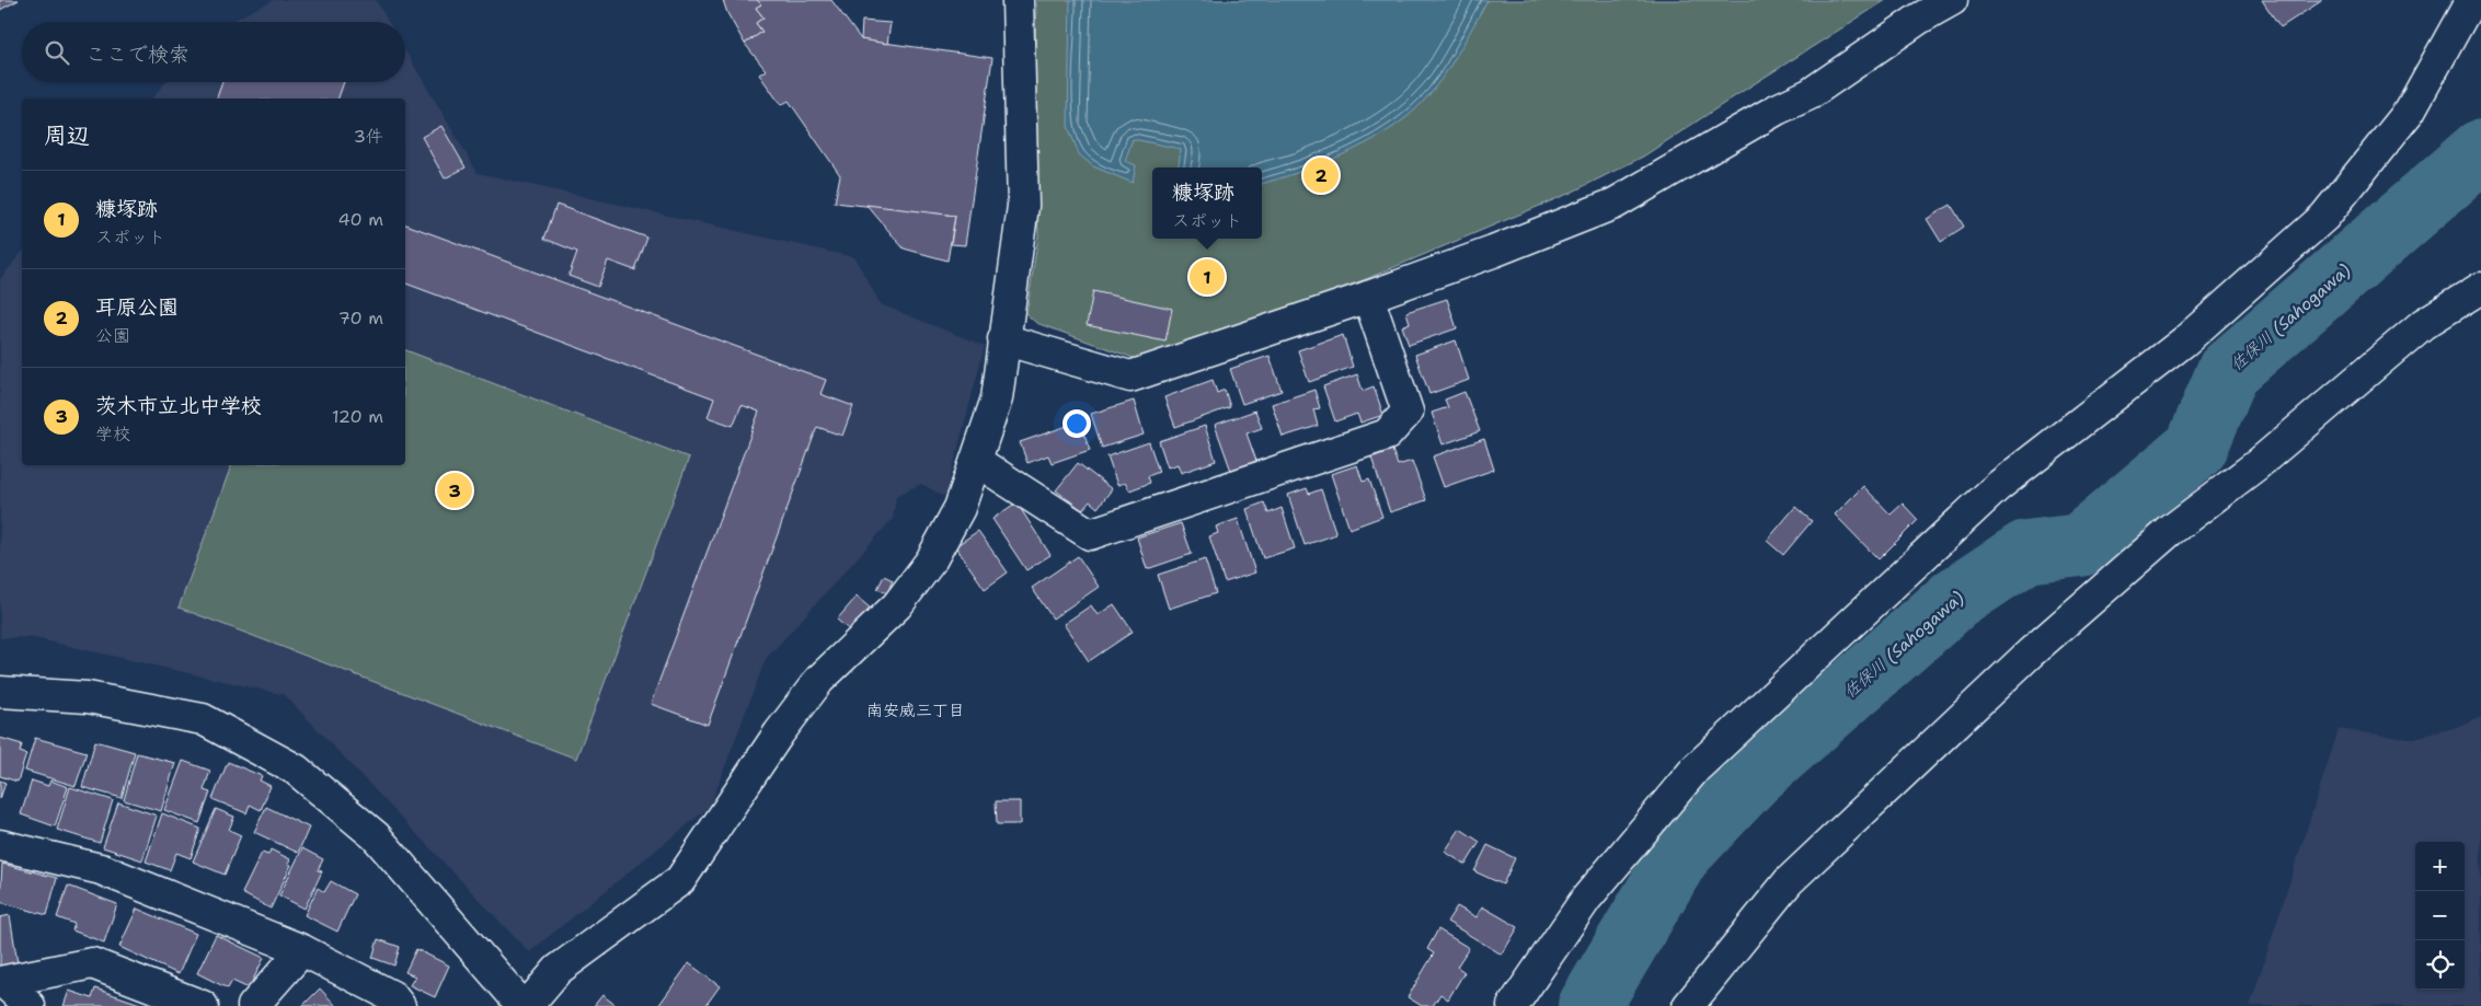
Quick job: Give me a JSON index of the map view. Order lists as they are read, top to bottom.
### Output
{
  "districts": ["南安威三丁目"],
  "water": ["佐保川 (Sahogawa)"],
  "page": {
    "search": "ここで検索",
    "heading": ["周辺", "3件"],
    "pins": ["2", "1", "3"],
    "popup": ["糠塚跡", "スポット"],
    "list": [
      {
        "mark": "1",
        "name": "糠塚跡",
        "note": "スポット",
        "value": "40 m"
      },
      {
        "mark": "2",
        "name": "耳原公園",
        "note": "公園",
        "value": "70 m"
      },
      {
        "mark": "3",
        "name": "茨木市立北中学校",
        "note": "学校",
        "value": "120 m"
      }
    ],
    "map_buttons": ["+", "−"]
  }
}
